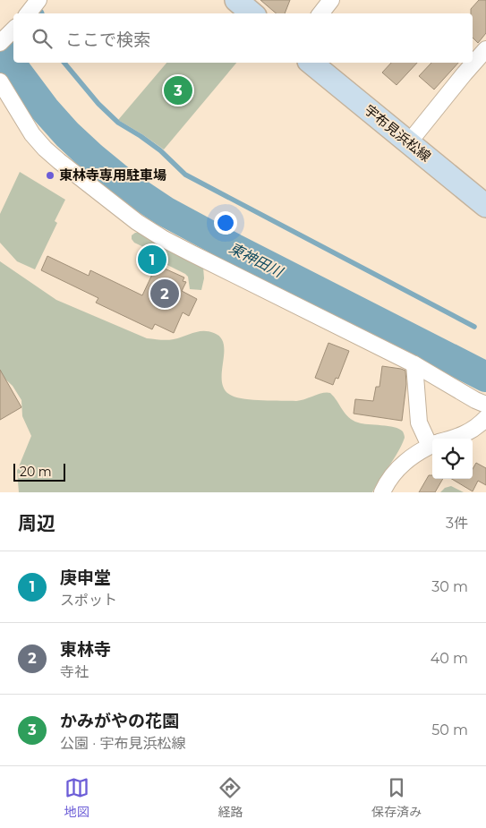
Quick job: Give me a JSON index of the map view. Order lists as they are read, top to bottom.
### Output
{
  "streets": {
    "main road": ["宇布見浜松線"]
  },
  "water": ["東神田川"],
  "places": ["東林寺専用駐車場"],
  "scale_bar": "20 m",
  "page": {
    "search": "ここで検索",
    "pins": ["3", "1", "2"],
    "scale": "20 m",
    "heading": ["周辺", "3件"],
    "list": [
      {
        "mark": "1",
        "name": "庚申堂",
        "note": "スポット",
        "value": "30 m"
      },
      {
        "mark": "2",
        "name": "東林寺",
        "note": "寺社",
        "value": "40 m"
      },
      {
        "mark": "3",
        "name": "かみがやの花園",
        "note": "公園 · 宇布見浜松線",
        "value": "50 m"
      }
    ],
    "nav": ["地図", "経路", "保存済み"]
  }
}
